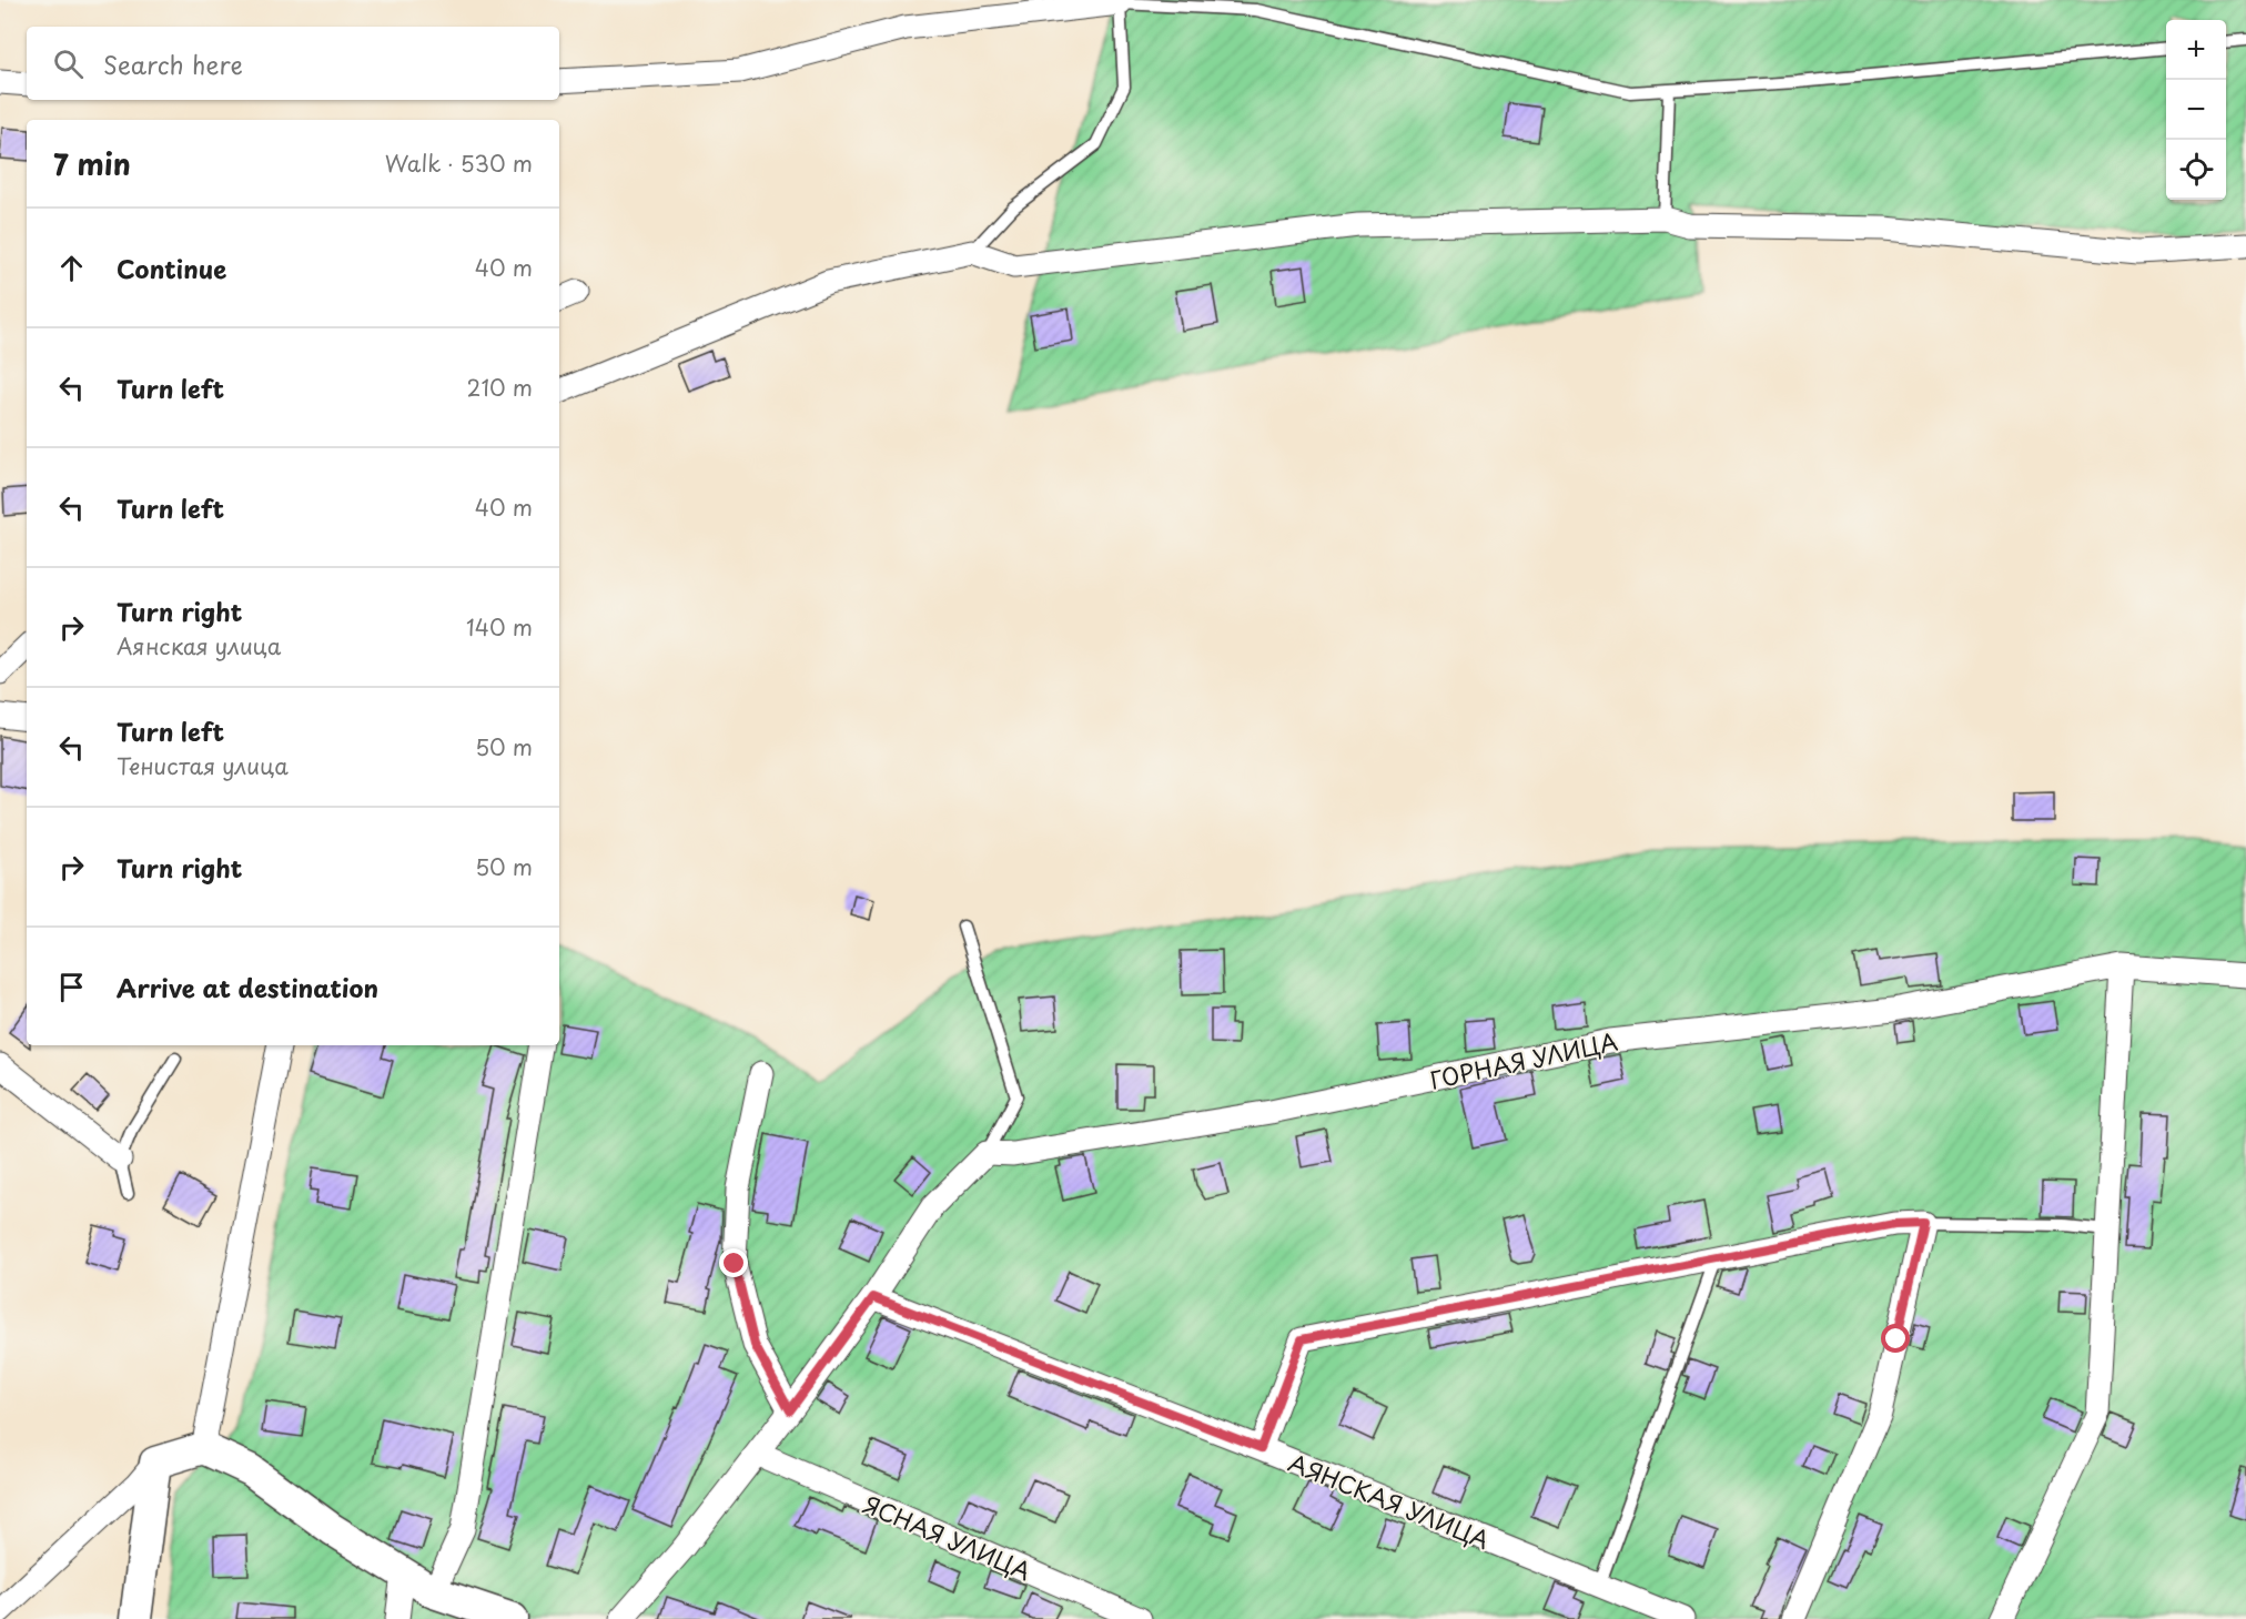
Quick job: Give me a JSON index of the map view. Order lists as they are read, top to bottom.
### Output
{
  "streets": {
    "street": ["ГОРНАЯ УЛИЦА", "АЯНСКАЯ УЛИЦА", "ЯСНАЯ УЛИЦА"]
  },
  "page": {
    "map_buttons": ["+", "−"],
    "search": "Search here",
    "heading": ["7 min", "Walk · 530 m"],
    "list": [
      ["Continue", "40 m"],
      ["Turn left", "210 m"],
      ["Turn left", "40 m"],
      ["Turn right", "Аянская улица", "140 m"],
      ["Turn left", "Тенистая улица", "50 m"],
      ["Turn right", "50 m"],
      "Arrive at destination"
    ]
  }
}
